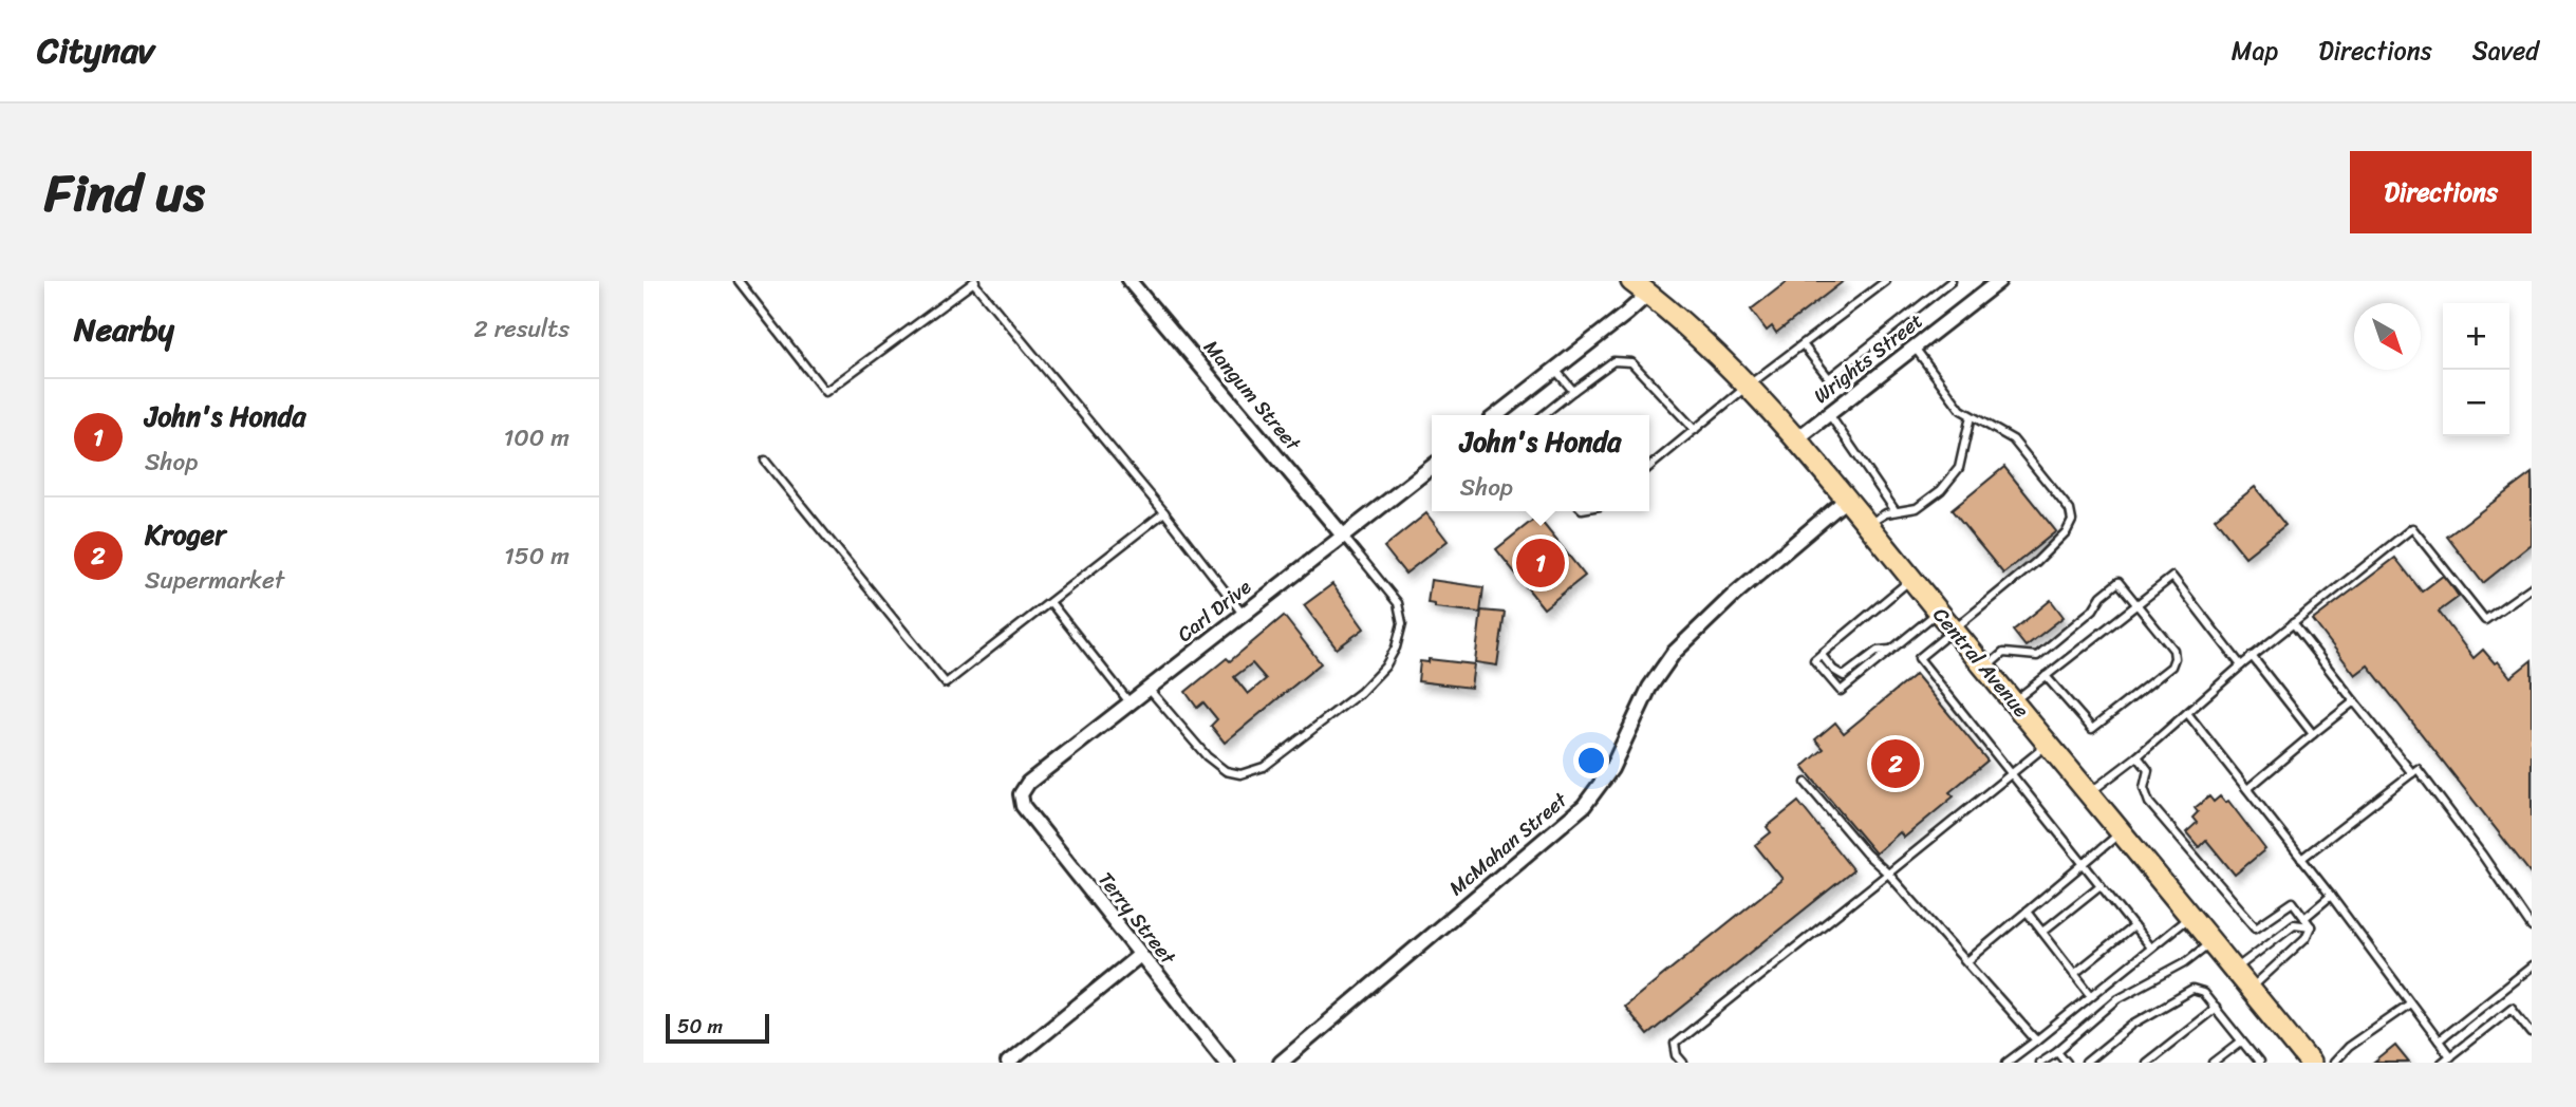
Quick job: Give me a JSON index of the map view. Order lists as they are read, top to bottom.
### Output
{
  "streets": {
    "main road": ["Central Avenue"],
    "street": [
      "Wrights Street",
      "Mangum Street",
      "Carl Drive",
      "McMahan Street",
      "Terry Street"
    ]
  },
  "crossings": [
    ["Wrights Street", "Central Avenue"],
    ["Mangum Street", "Carl Drive"],
    ["Carl Drive", "Terry Street"],
    ["Central Avenue", "McMahan Street"]
  ],
  "scale_bar": "50 m",
  "north": "bottom right",
  "page": {
    "header": "Citynav",
    "nav": ["Map", "Directions", "Saved"],
    "title": "Find us",
    "buttons": "Directions",
    "heading": ["Nearby", "2 results"],
    "map_buttons": ["+", "−"],
    "list": [
      {
        "mark": "1",
        "name": "John's Honda",
        "note": "Shop",
        "value": "100 m"
      },
      {
        "mark": "2",
        "name": "Kroger",
        "note": "Supermarket",
        "value": "150 m"
      }
    ],
    "popup": ["John's Honda", "Shop"],
    "pins": ["1", "2"],
    "scale": "50 m"
  }
}
